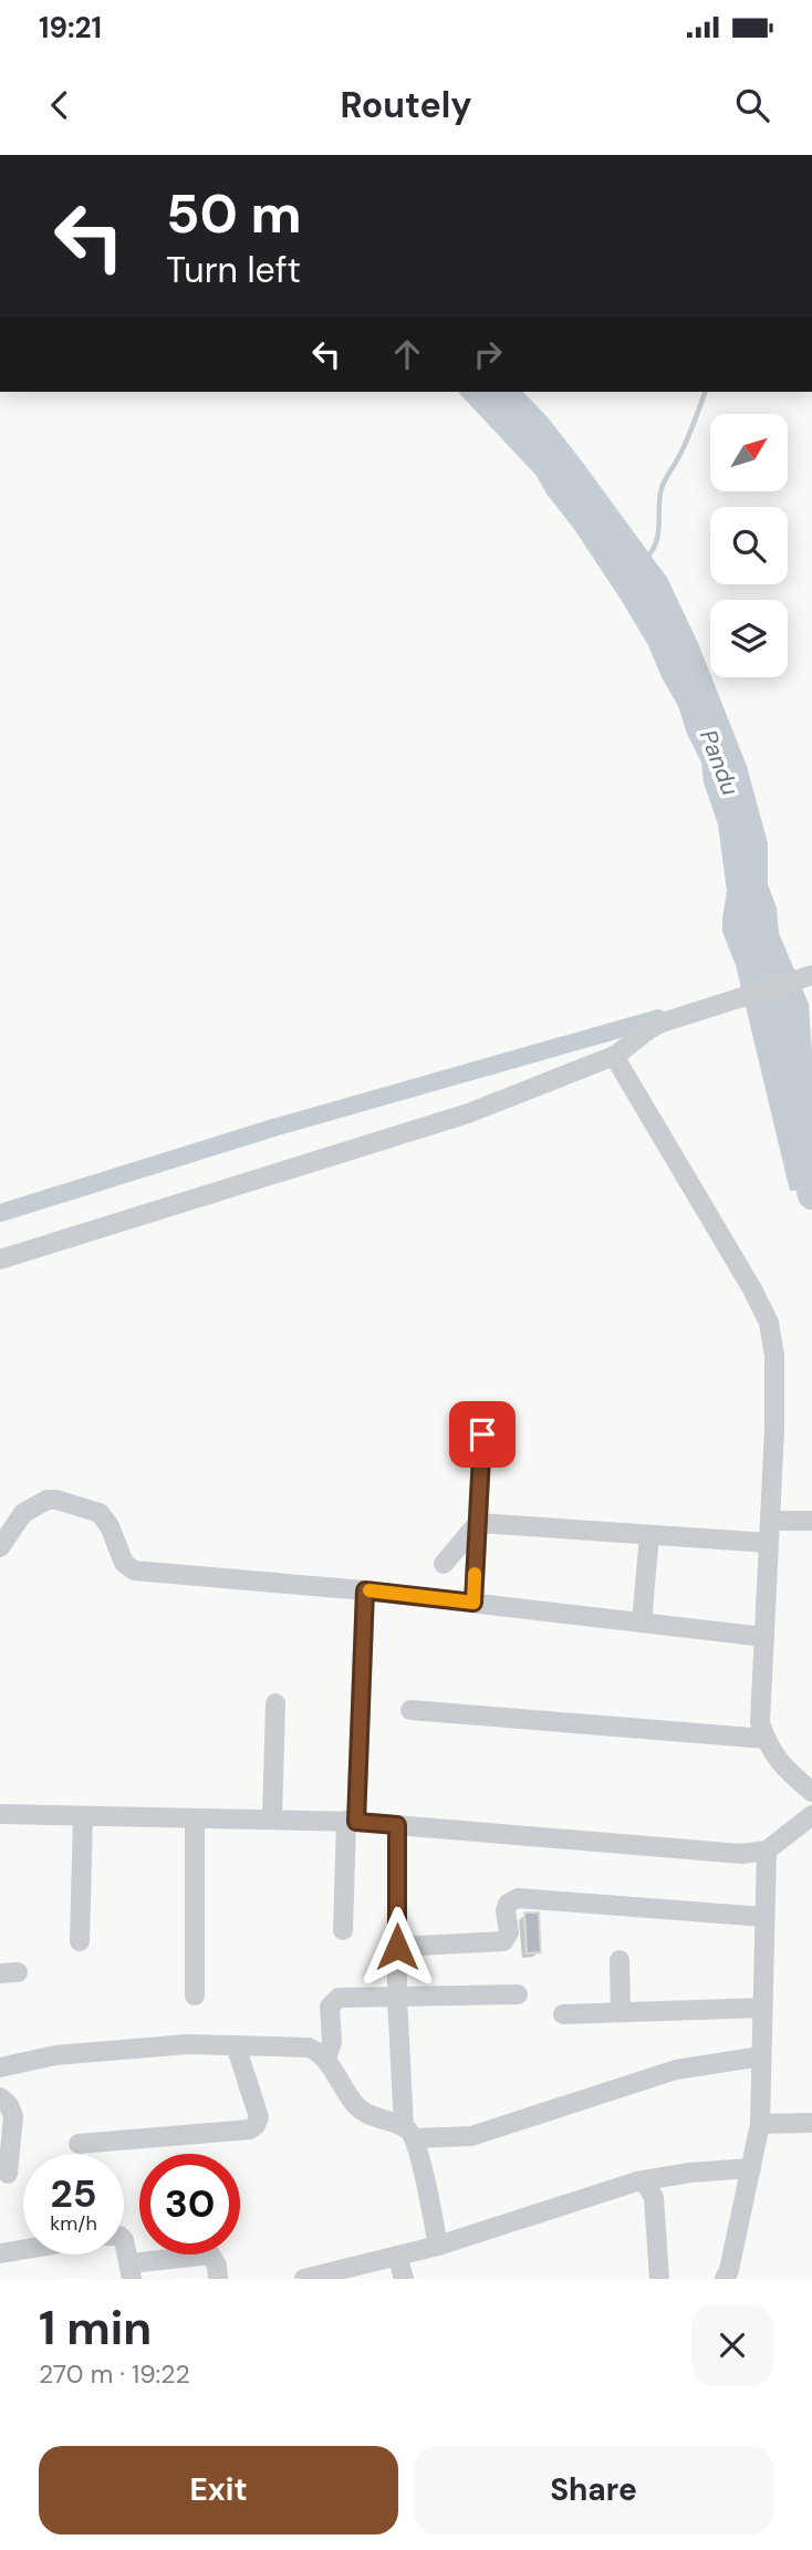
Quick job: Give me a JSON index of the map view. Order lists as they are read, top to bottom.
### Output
{
  "water": ["Pandu"],
  "north": "top right",
  "page": {
    "status": "19:21",
    "header": "Routely",
    "turn": ["50 m", "Turn left"],
    "speed": "25 km/h",
    "limit": "30",
    "heading": ["1 min", "270 m · 19:22"],
    "buttons": ["Exit", "Share"]
  }
}
